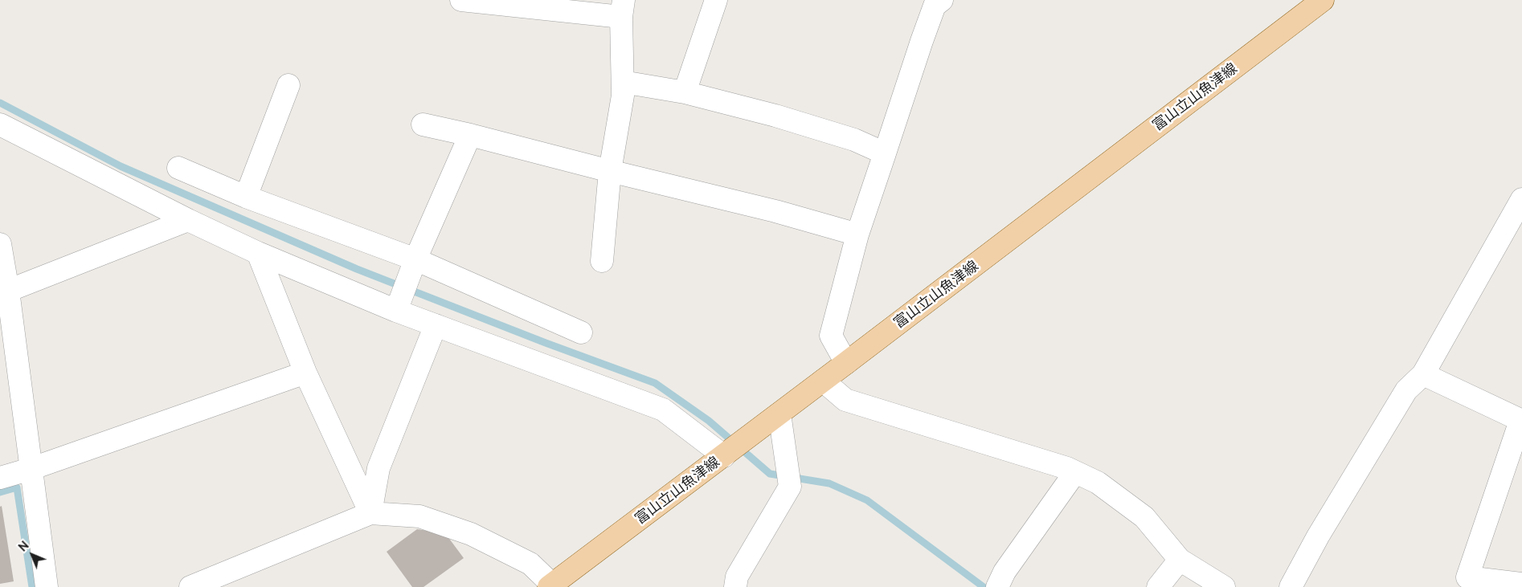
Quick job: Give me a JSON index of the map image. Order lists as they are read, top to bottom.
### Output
{
  "streets": {
    "main road": ["富山立山魚津線"]
  },
  "north": "top left"
}
